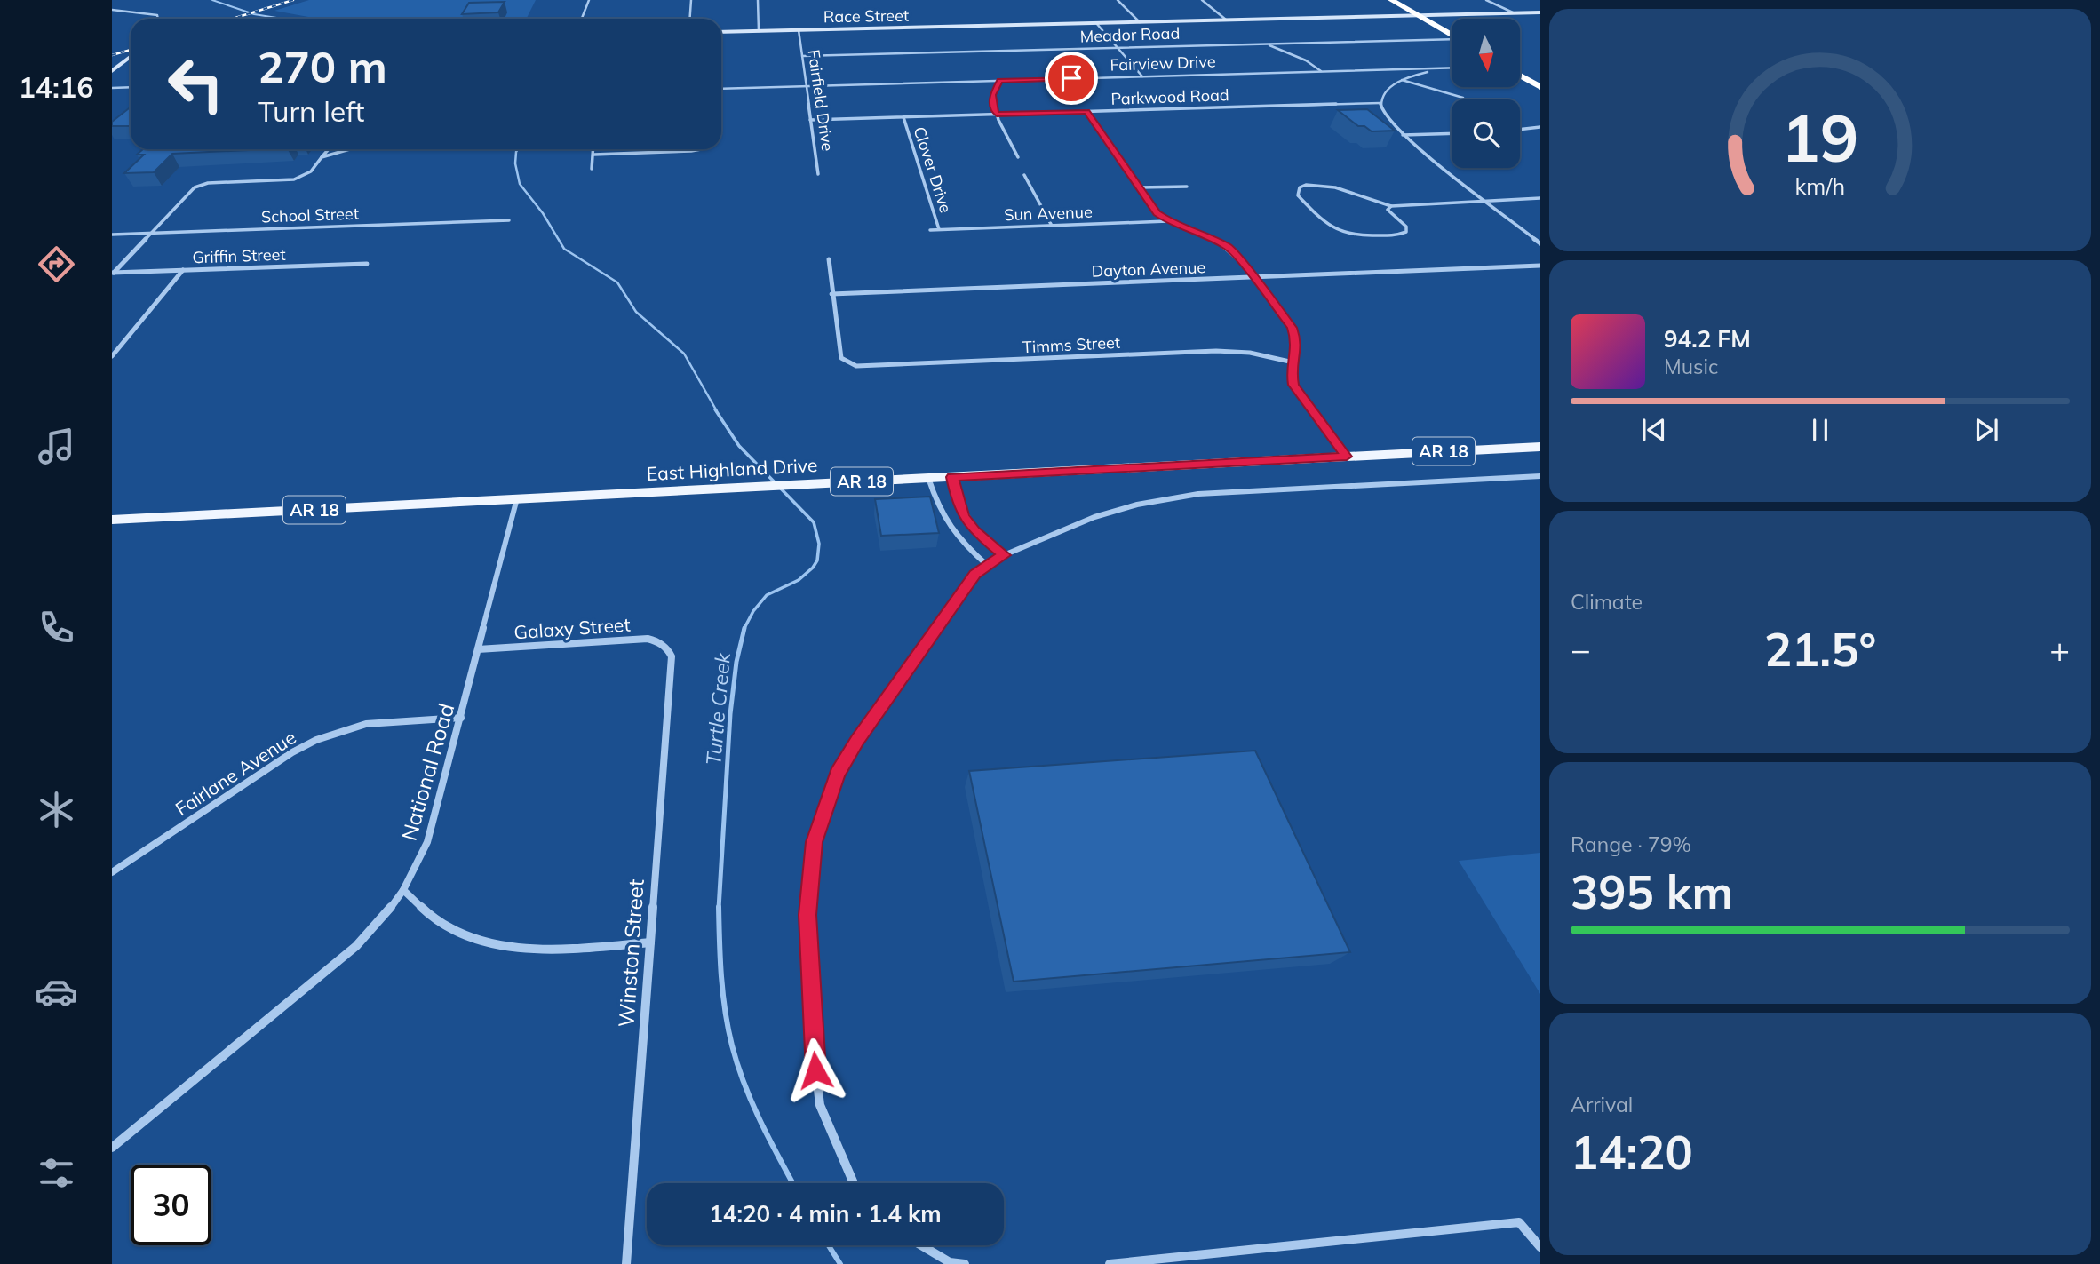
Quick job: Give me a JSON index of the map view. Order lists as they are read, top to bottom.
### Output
{
  "streets": {
    "main road": ["AR 18", "East Highland Drive"],
    "street": [
      "Race Street",
      "Meador Road",
      "Fairview Drive",
      "Parkwood Road",
      "Fairfield Drive",
      "Clover Drive",
      "Sun Avenue",
      "School Street",
      "Griffin Street",
      "Dayton Avenue",
      "Timms Street",
      "Galaxy Street",
      "National Road",
      "Fairlane Avenue",
      "Winston Street"
    ]
  },
  "crossings": [
    ["Race Street", "Fairfield Drive"],
    ["Meador Road", "Fairfield Drive"],
    ["Fairview Drive", "Fairfield Drive"],
    ["Parkwood Road", "Fairfield Drive"],
    ["Parkwood Road", "Clover Drive"],
    ["Clover Drive", "Sun Avenue"],
    ["Dayton Avenue", "Timms Street"],
    ["East Highland Drive", "National Road"],
    ["Galaxy Street", "National Road"],
    ["Galaxy Street", "Winston Street"],
    ["National Road", "Fairlane Avenue"]
  ],
  "water": ["Turtle Creek"],
  "north": "bottom",
  "page": {
    "tabs": "14:16",
    "turn": ["270 m", "Turn left"],
    "song": ["94.2 FM", "Music"],
    "tile": [
      "Climate",
      ["Range · 79%", "395 km"],
      ["Arrival", "14:20"]
    ],
    "heat": ["−", "21.5°", "+"],
    "limit": "30",
    "trip": "14:20 · 4 min · 1.4 km",
    "gauge": ["19", "km/h"]
  }
}
